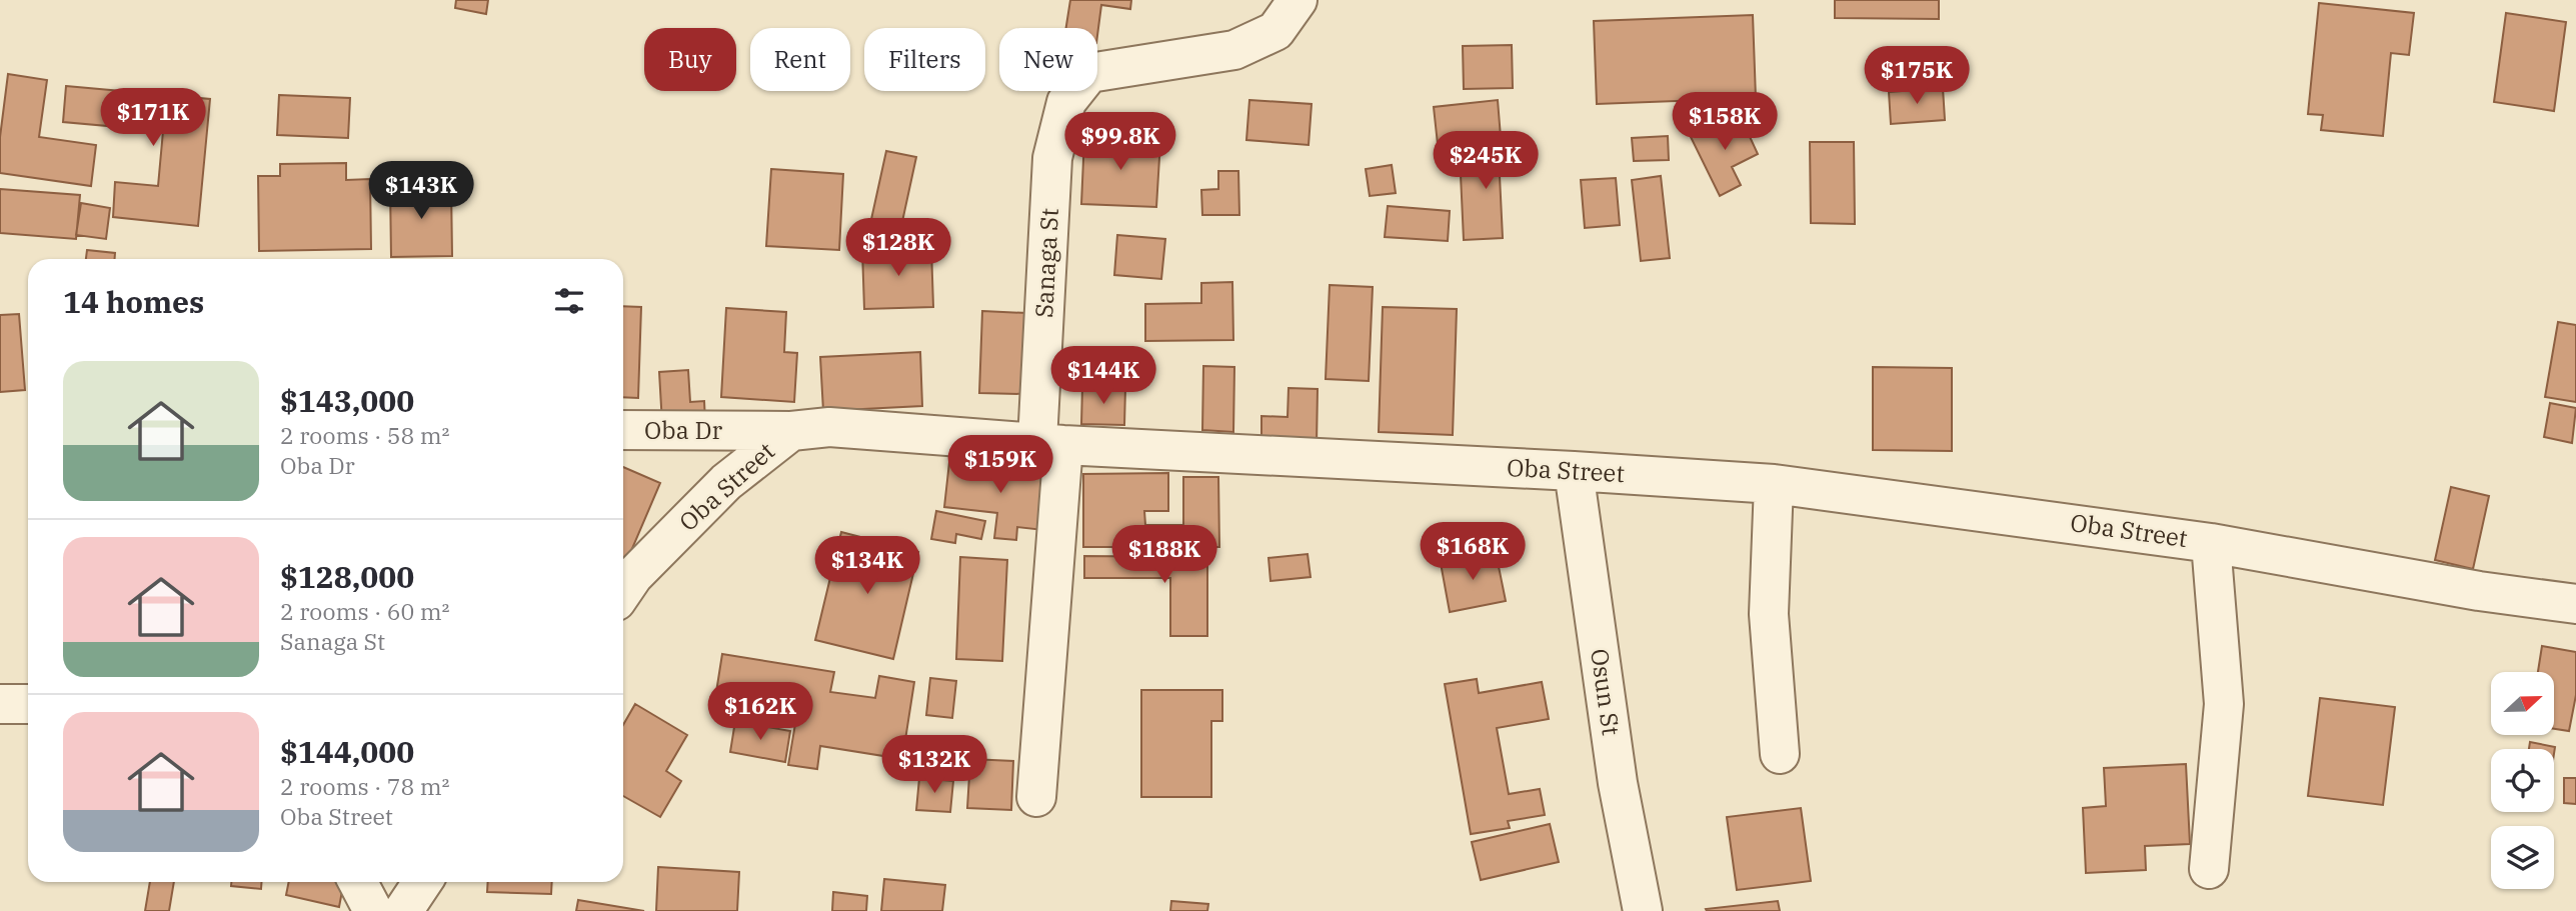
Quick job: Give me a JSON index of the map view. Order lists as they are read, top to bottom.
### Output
{
  "streets": {
    "street": [
      "Sanaga St",
      "Oba Dr",
      "Oba Street",
      "Osun St"
    ]
  },
  "crossings": [
    ["Sanaga St", "Oba Street"],
    ["Oba Dr", "Oba Street"],
    ["Oba Street", "Osun St"]
  ],
  "north": "right",
  "page": {
    "chip": [
      "Buy",
      "Rent",
      "Filters",
      "New"
    ],
    "price": [
      "$175K",
      "$171K",
      "$158K",
      "$99.8K",
      "$245K",
      "$143K",
      "$128K",
      "$144K",
      "$159K",
      "$168K",
      "$188K",
      "$134K",
      "$162K",
      "$132K"
    ],
    "heading": "14 homes",
    "list": [
      {
        "name": "$143,000",
        "note": "2 rooms · 58 m² · Oba Dr"
      },
      {
        "name": "$128,000",
        "note": "2 rooms · 60 m² · Sanaga St"
      },
      {
        "name": "$144,000",
        "note": "2 rooms · 78 m² · Oba Street"
      }
    ]
  }
}
